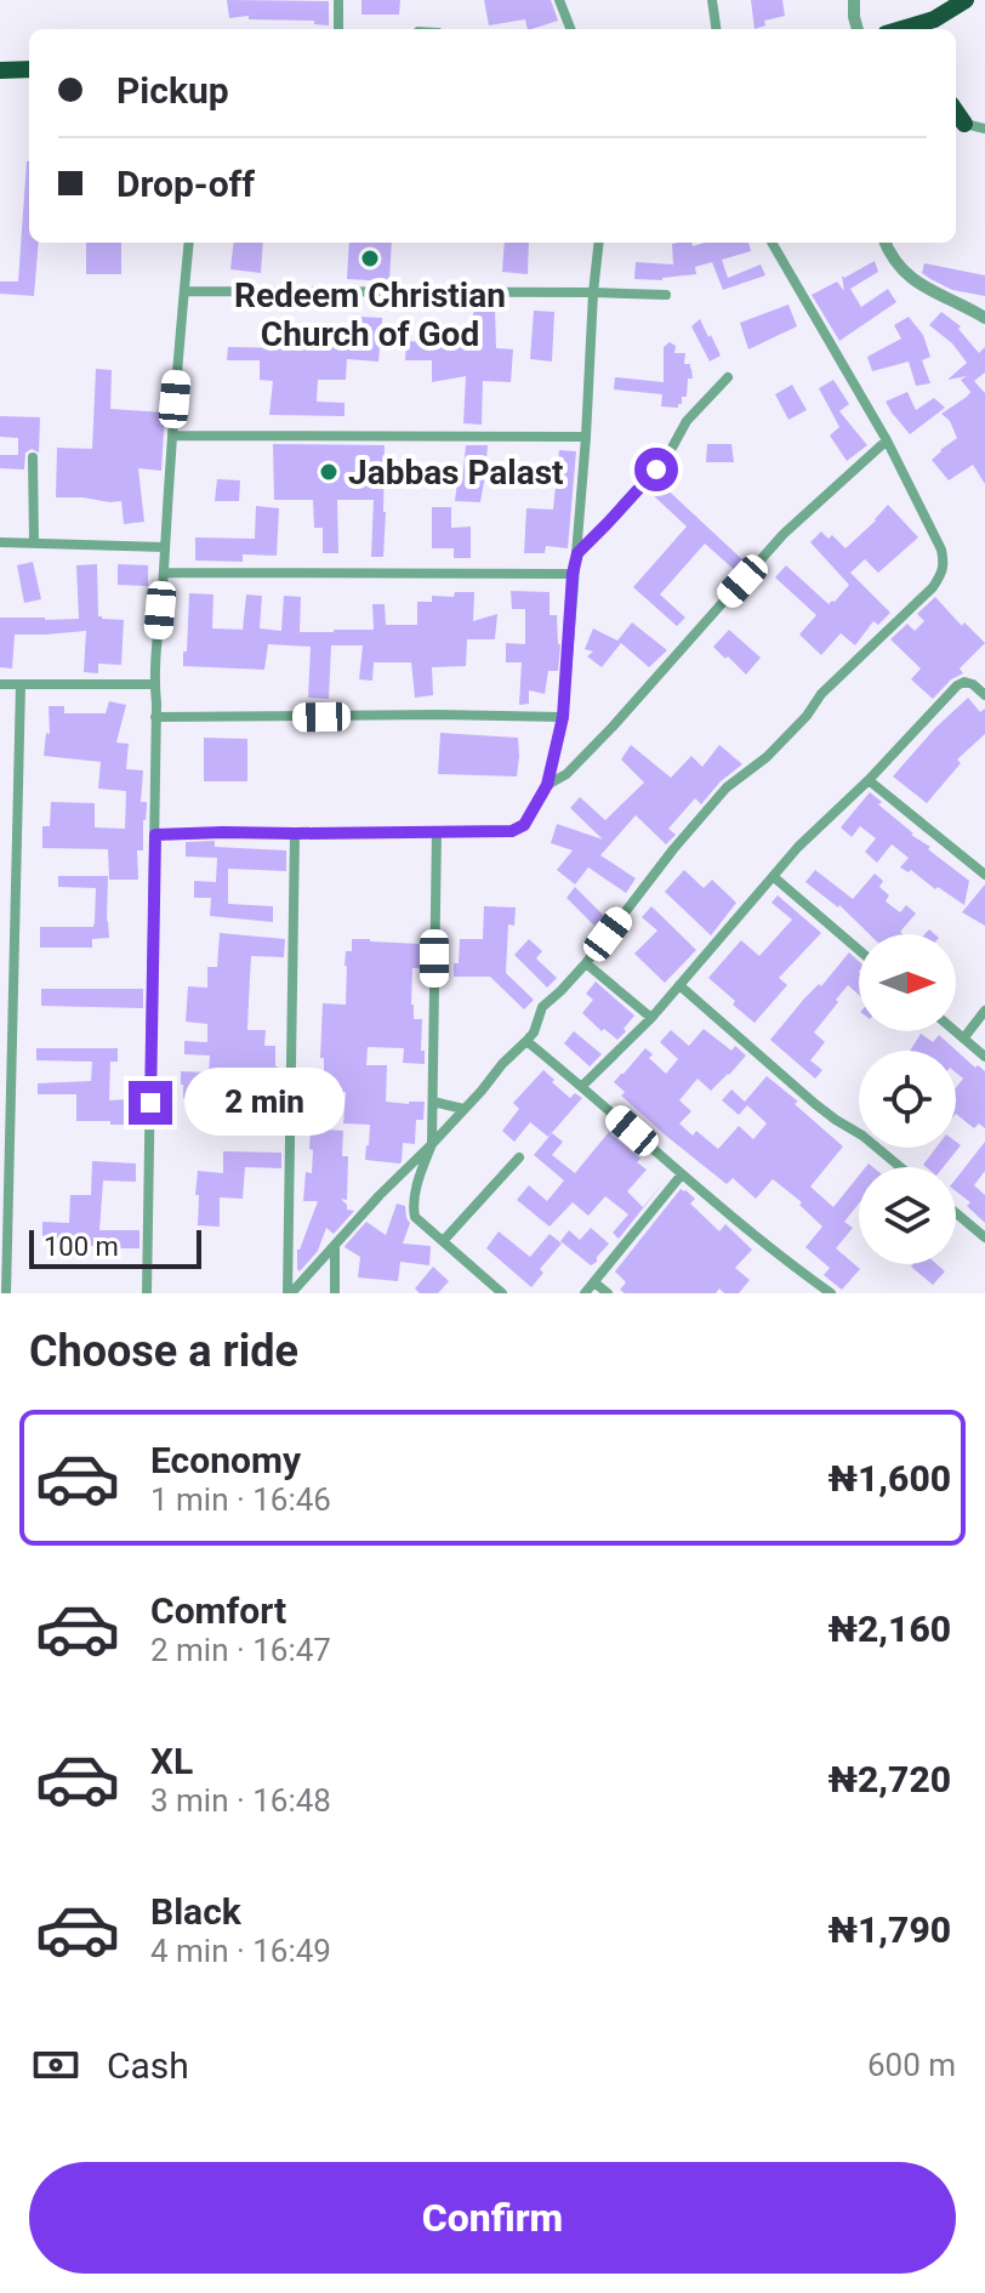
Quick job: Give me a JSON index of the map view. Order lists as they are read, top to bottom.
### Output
{
  "places": ["Redeem Christian Church of God", "Jabbas Palast"],
  "scale_bar": "100 m",
  "north": "right",
  "page": {
    "banner": ["Pickup", "Drop-off"],
    "bubble": "2 min",
    "scale": "100 m",
    "heading": "Choose a ride",
    "list": [
      {
        "name": "Economy",
        "note": "1 min · 16:46",
        "value": "₦1,600"
      },
      {
        "name": "Comfort",
        "note": "2 min · 16:47",
        "value": "₦2,160"
      },
      {
        "name": "XL",
        "note": "3 min · 16:48",
        "value": "₦2,720"
      },
      {
        "name": "Black",
        "note": "4 min · 16:49",
        "value": "₦1,790"
      }
    ],
    "pay": ["Cash", "600 m"],
    "buttons": "Confirm"
  }
}
